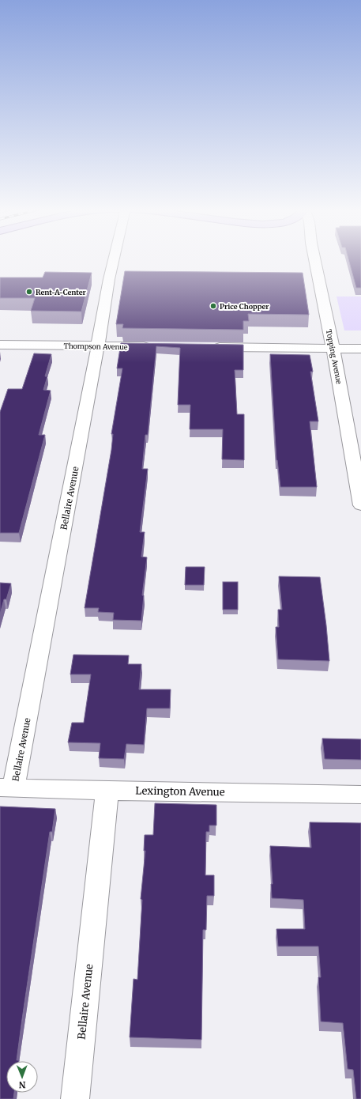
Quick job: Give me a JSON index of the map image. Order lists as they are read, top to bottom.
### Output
{
  "streets": {
    "street": [
      "Thompson Avenue",
      "Topping Avenue",
      "Bellaire Avenue",
      "Lexington Avenue"
    ]
  },
  "crossings": [
    ["Thompson Avenue", "Bellaire Avenue"],
    ["Bellaire Avenue", "Lexington Avenue"]
  ],
  "places": ["Rent-A-Center", "Price Chopper"],
  "north": "bottom"
}
